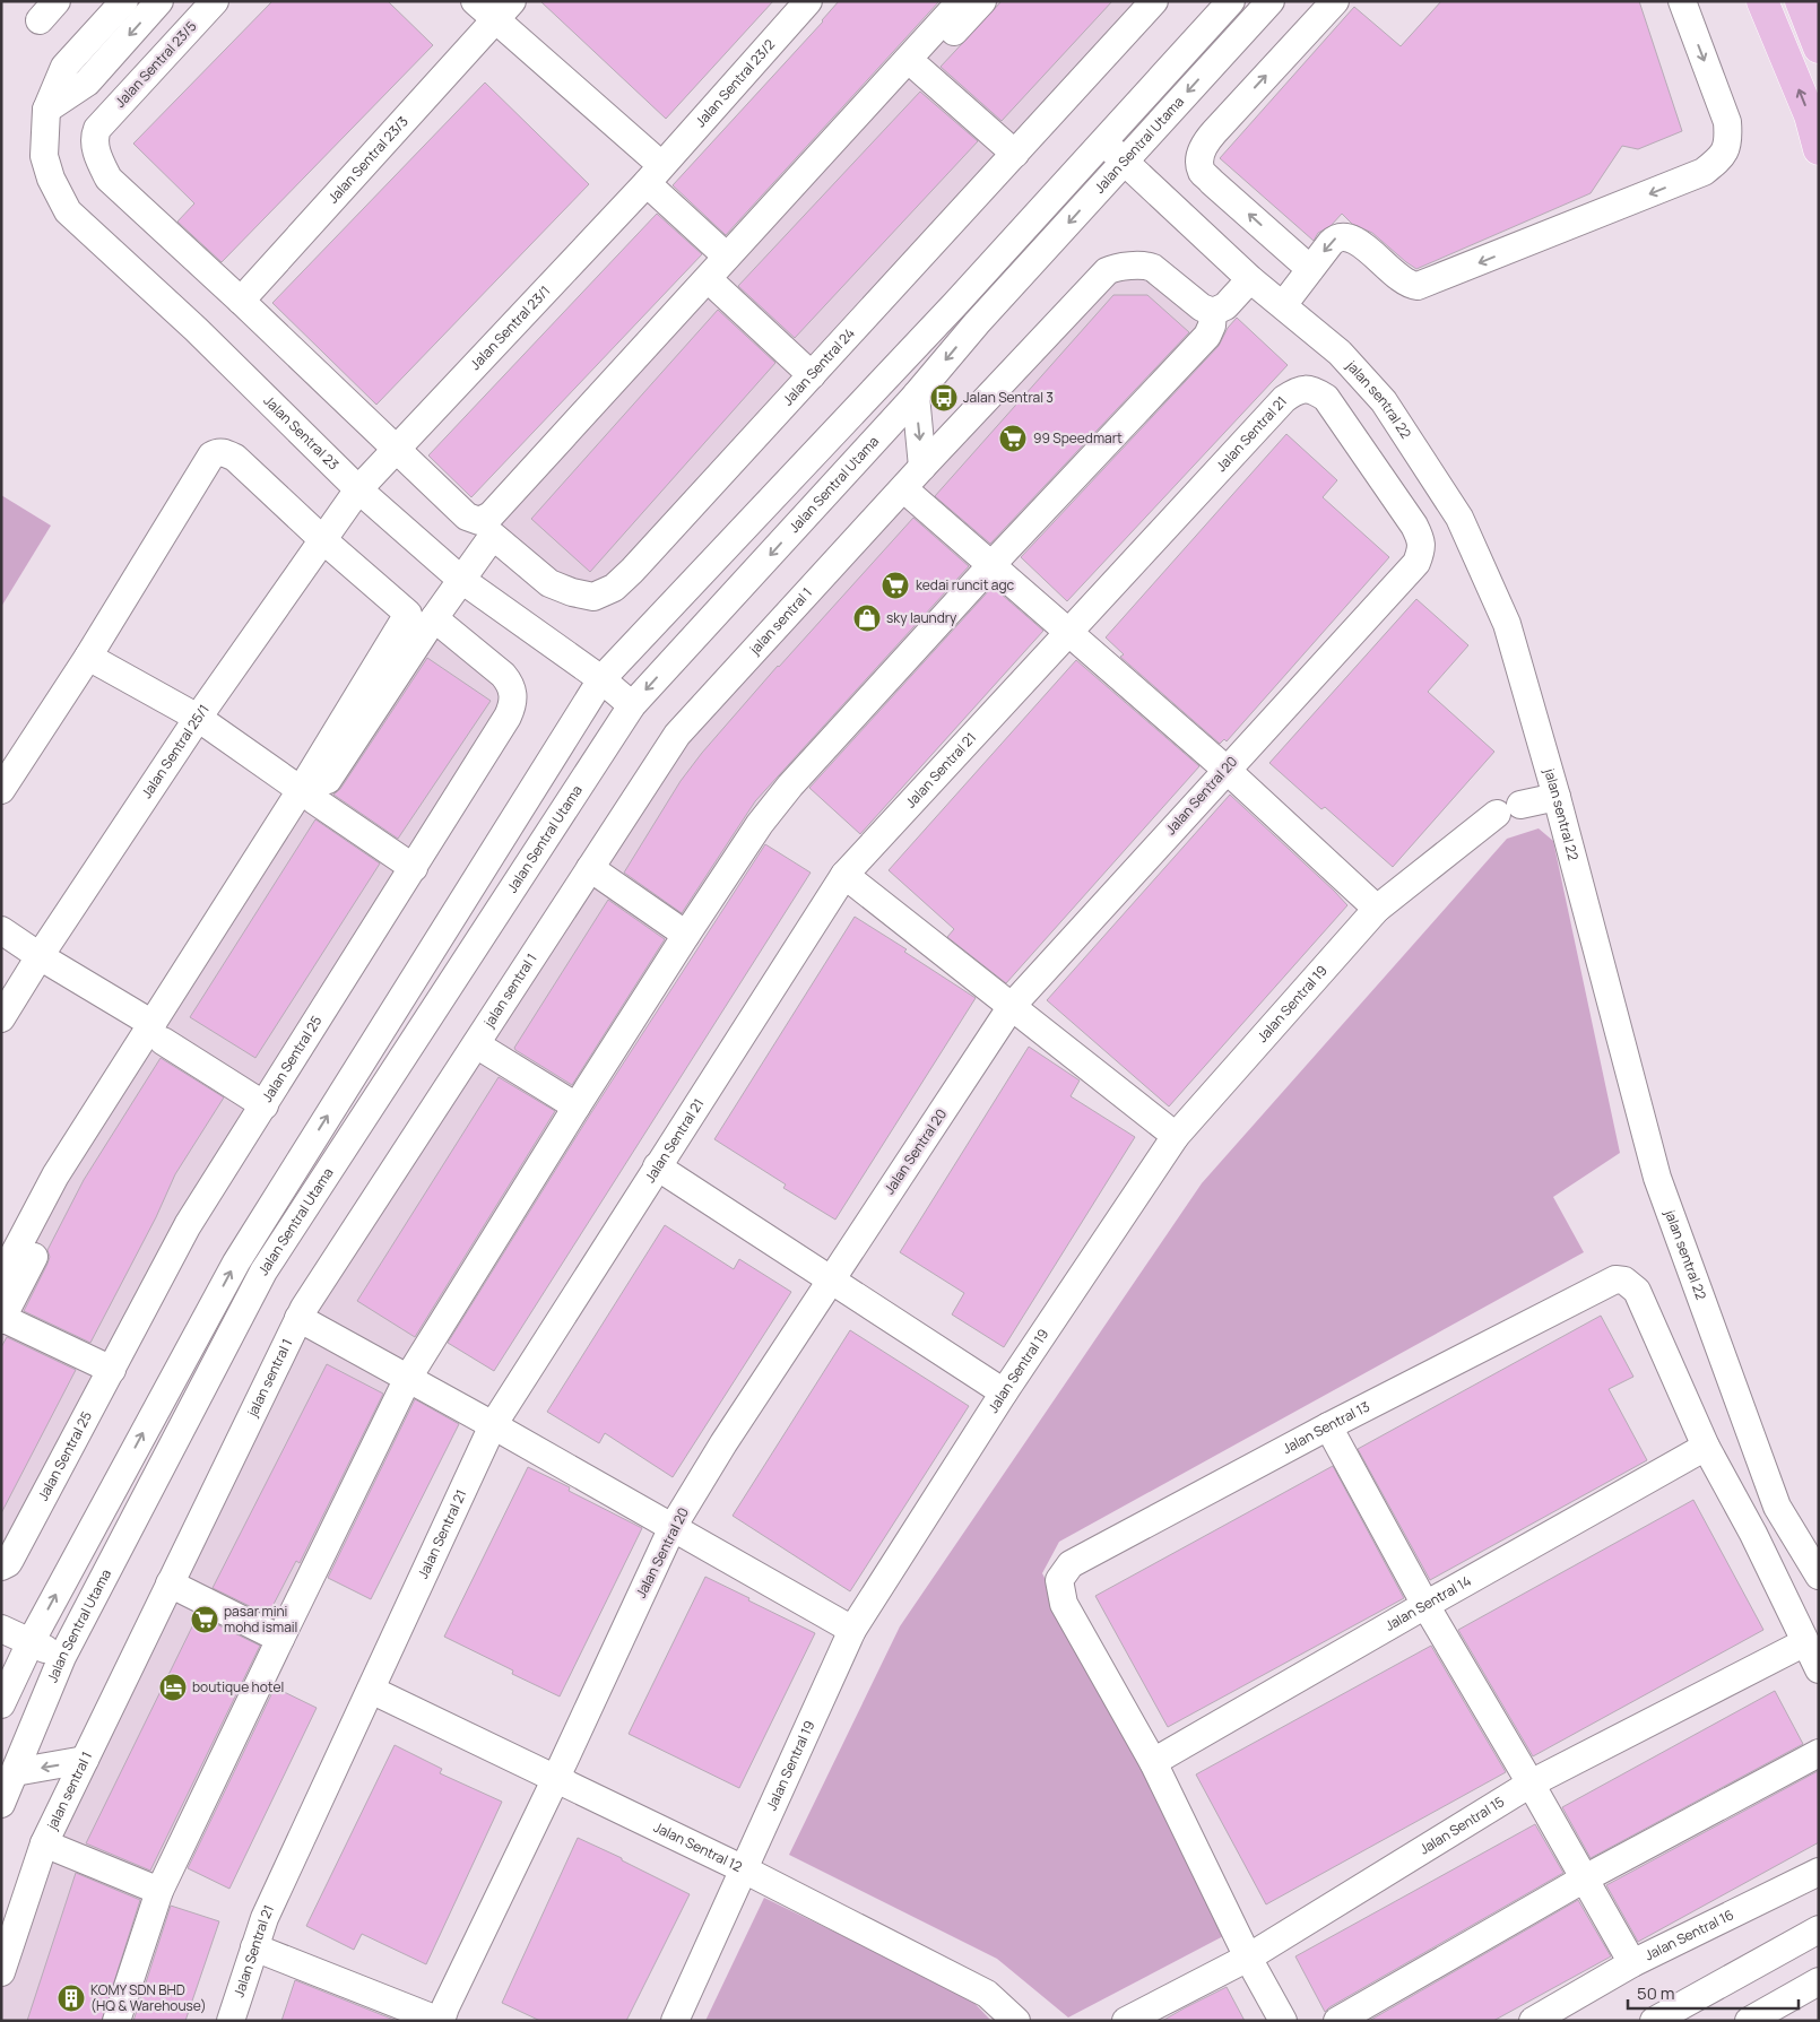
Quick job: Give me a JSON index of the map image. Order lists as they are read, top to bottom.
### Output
{
  "streets": {
    "street": [
      "Jalan Sentral 23/5",
      "Jalan Sentral 23/2",
      "Jalan Sentral Utama",
      "Jalan Sentral 23/3",
      "Jalan Sentral 23/1",
      "Jalan Sentral 24",
      "jalan sentral 22",
      "Jalan Sentral 23",
      "Jalan Sentral 21",
      "jalan sentral 1",
      "Jalan Sentral 25/1",
      "Jalan Sentral 20",
      "Jalan Sentral 19",
      "Jalan Sentral 25",
      "Jalan Sentral 13",
      "Jalan Sentral 14",
      "Jalan Sentral 15",
      "Jalan Sentral 12",
      "Jalan Sentral 16"
    ]
  },
  "crossings": [
    ["Jalan Sentral 23/5", "Jalan Sentral 23/3"],
    ["Jalan Sentral 23/2", "Jalan Sentral 23/1"],
    ["Jalan Sentral Utama", "jalan sentral 22"],
    ["Jalan Sentral Utama", "Jalan Sentral 23"],
    ["Jalan Sentral 23/1", "Jalan Sentral 23"],
    ["Jalan Sentral 23/1", "Jalan Sentral 25/1"],
    ["jalan sentral 22", "Jalan Sentral 19"],
    ["Jalan Sentral 23", "Jalan Sentral 25/1"],
    ["Jalan Sentral 21", "Jalan Sentral 20"],
    ["Jalan Sentral 21", "Jalan Sentral 12"],
    ["Jalan Sentral 20", "Jalan Sentral 12"],
    ["Jalan Sentral 19", "Jalan Sentral 12"],
    ["Jalan Sentral 13", "Jalan Sentral 14"]
  ],
  "places": {
    "bus stop": ["Jalan Sentral 3"],
    "supermarket": ["99 Speedmart", "kedai runcit agc", "pasar mini mohd ismail"],
    "shop": ["sky laundry"],
    "hotel": ["boutique hotel"],
    "building": ["KOMY SDN BHD (HQ & Warehouse)"]
  },
  "scale_bar": "50 m"
}
